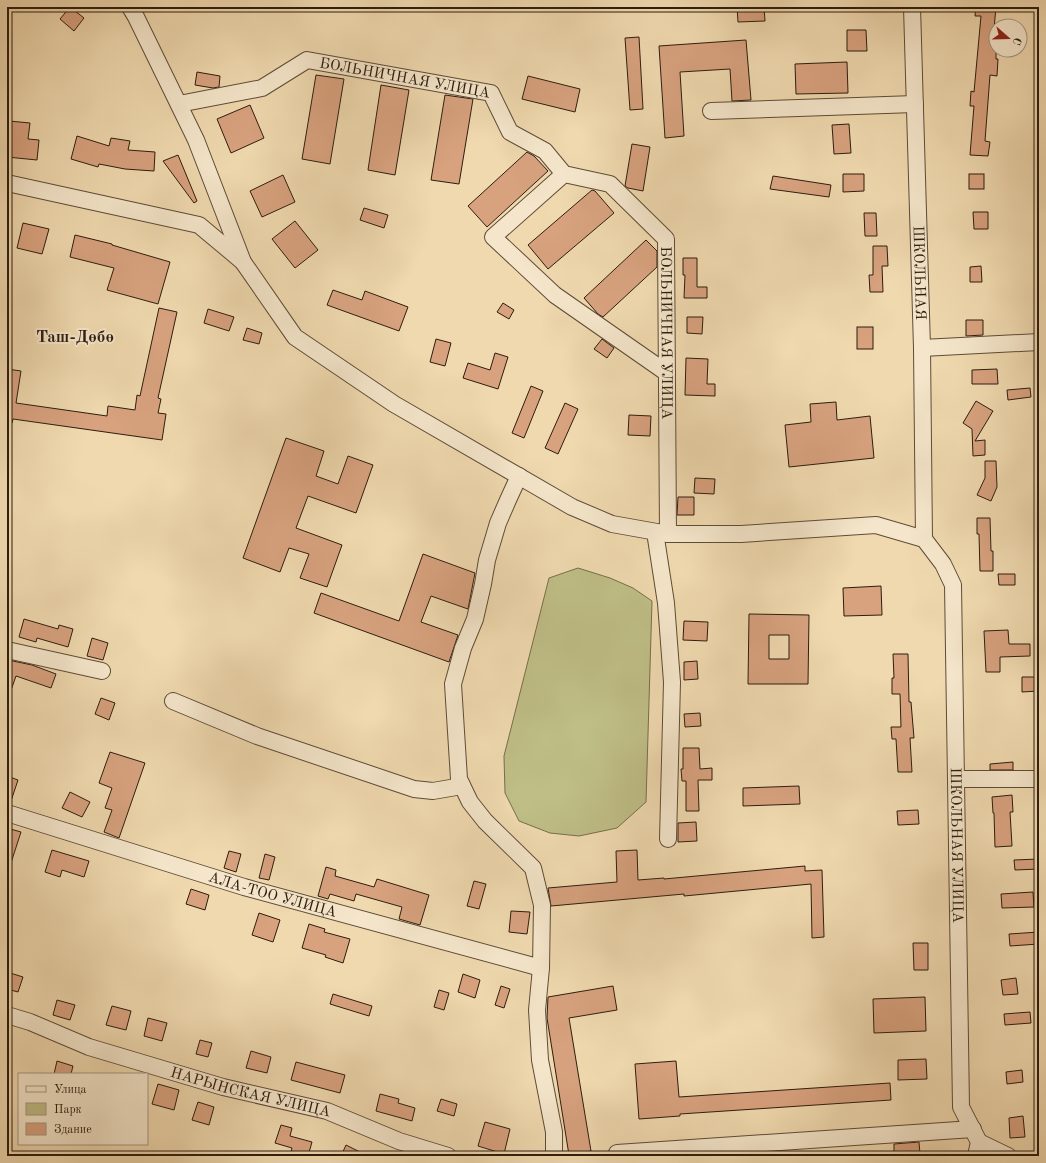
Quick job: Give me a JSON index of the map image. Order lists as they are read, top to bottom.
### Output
{
  "streets": {
    "street": [
      "БОЛЬНИЧНАЯ УЛИЦА",
      "ШКОЛЬНАЯ",
      "ШКОЛЬНАЯ УЛИЦА",
      "АЛА-ТОО УЛИЦА",
      "НАРЫНСКАЯ УЛИЦА"
    ]
  },
  "crossings": [
    ["ШКОЛЬНАЯ", "ШКОЛЬНАЯ УЛИЦА"]
  ],
  "districts": ["Таш-Дөбө"],
  "legend": ["Улица", "Парк", "Здание"],
  "north": "right"
}
